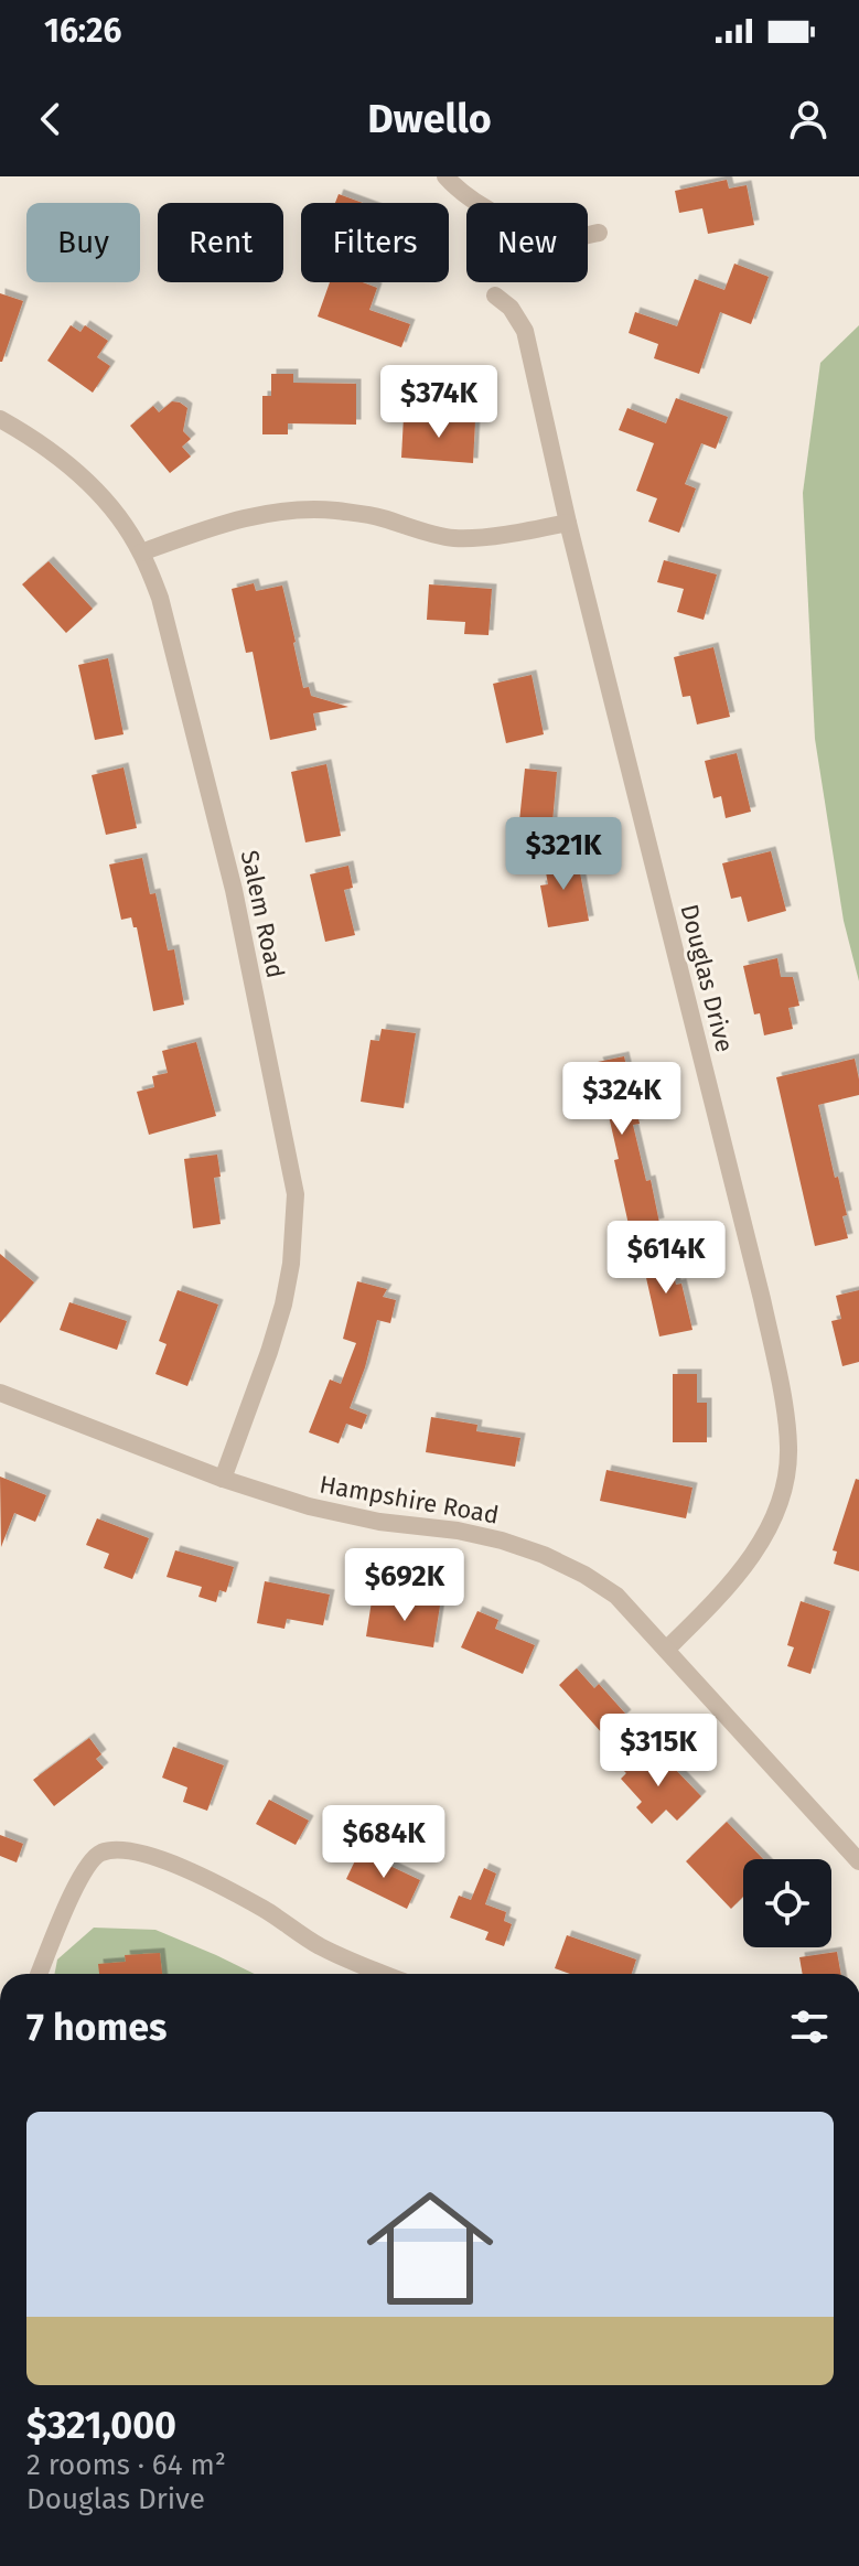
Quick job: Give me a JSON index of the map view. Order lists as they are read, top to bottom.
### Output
{
  "streets": {
    "street": ["Salem Road", "Douglas Drive", "Hampshire Road"]
  },
  "crossings": [
    ["Salem Road", "Hampshire Road"],
    ["Douglas Drive", "Hampshire Road"]
  ],
  "page": {
    "status": "16:26",
    "header": "Dwello",
    "chip": [
      "Buy",
      "Rent",
      "Filters",
      "New"
    ],
    "price": [
      "$374K",
      "$321K",
      "$324K",
      "$614K",
      "$692K",
      "$315K",
      "$684K"
    ],
    "heading": "7 homes",
    "list": [
      {
        "name": "$321,000",
        "note": "2 rooms · 64 m² · Douglas Drive"
      }
    ]
  }
}
